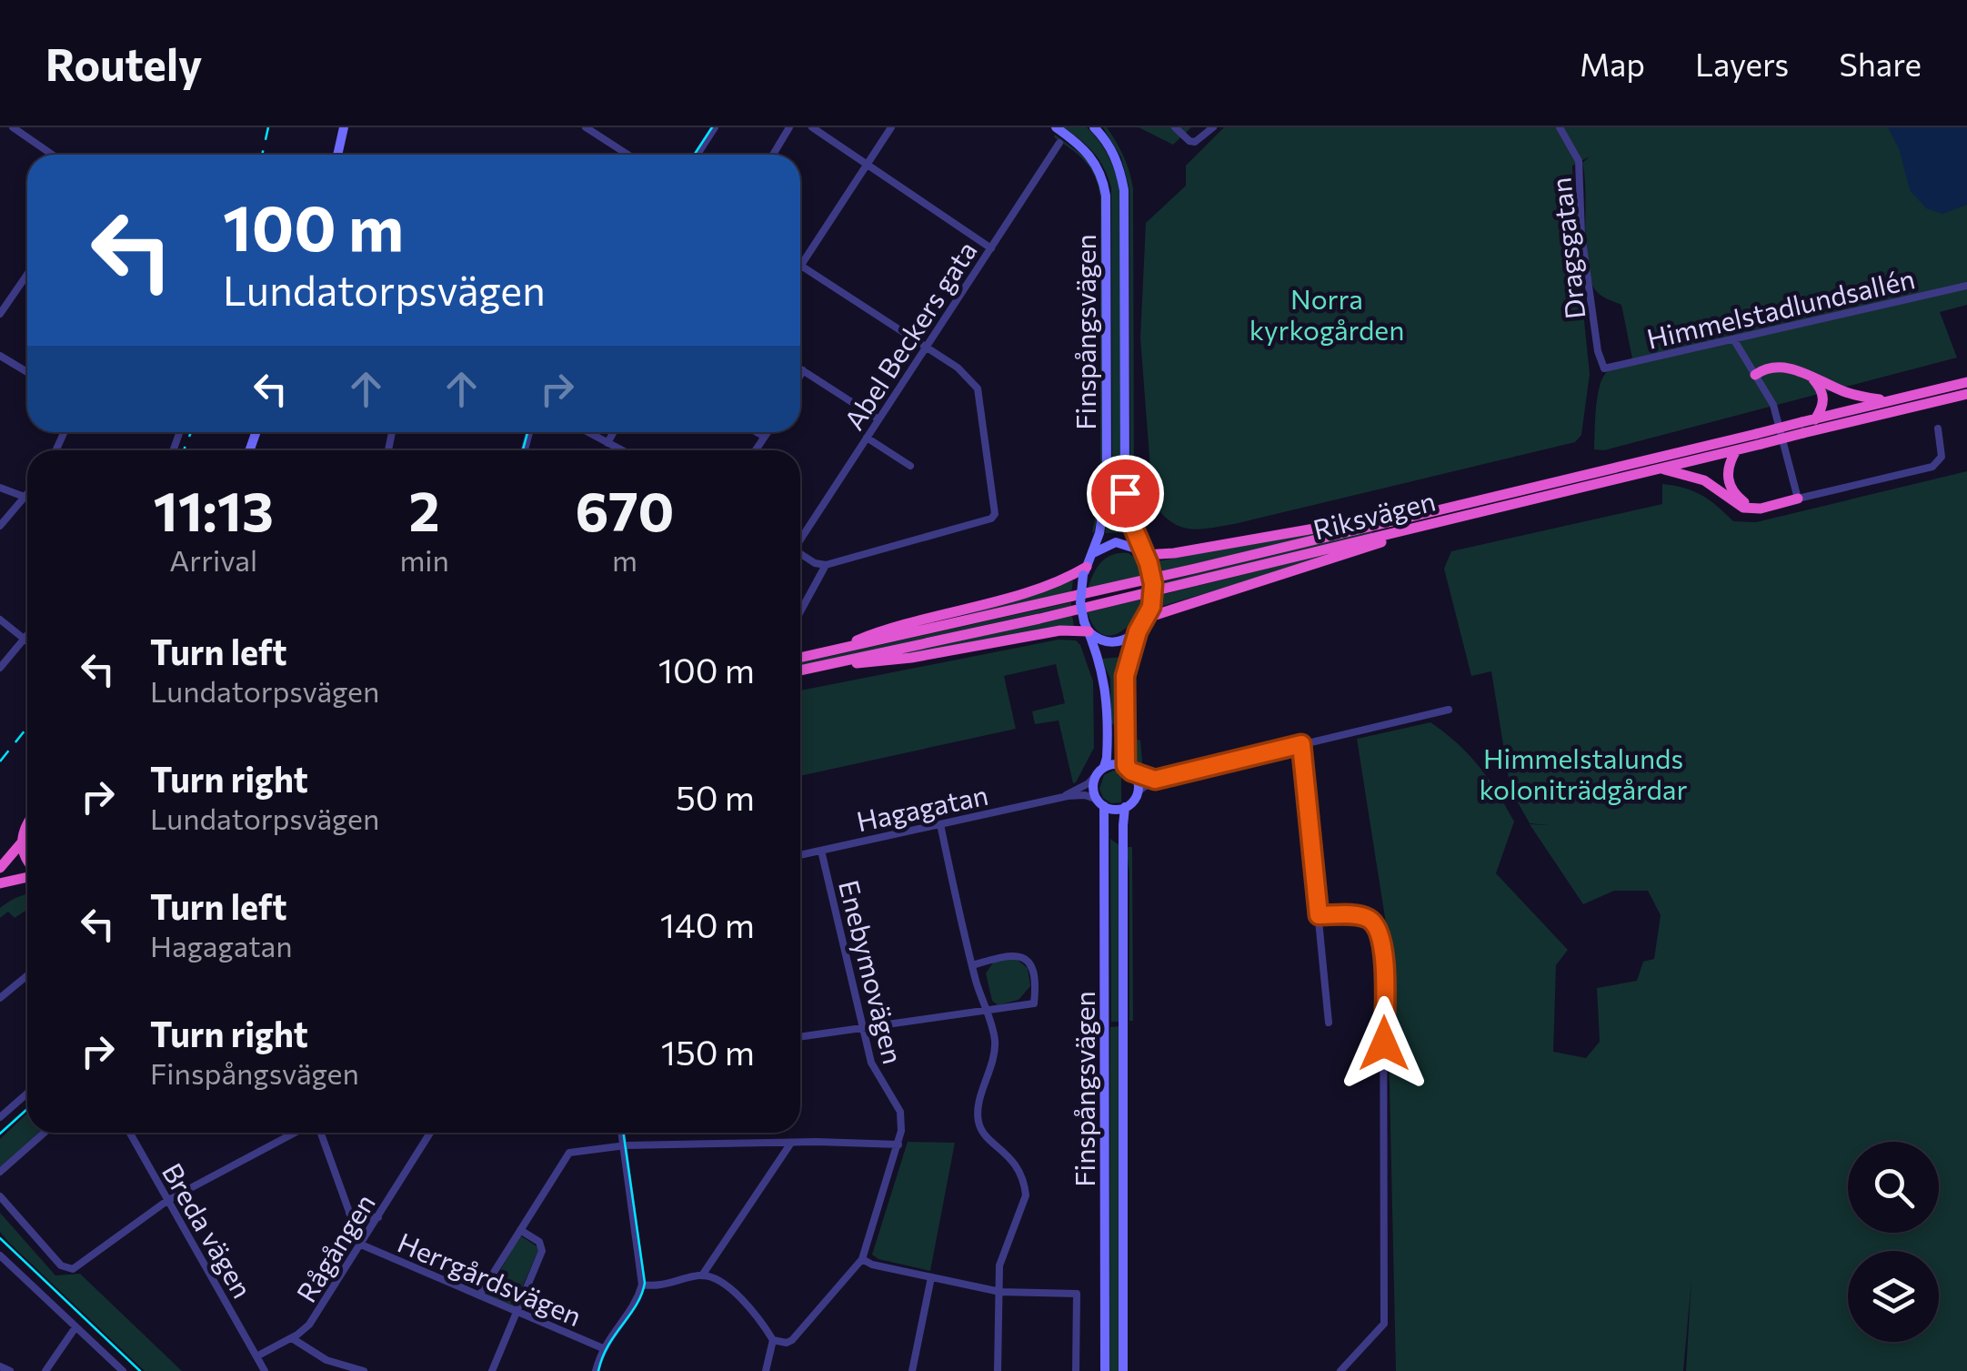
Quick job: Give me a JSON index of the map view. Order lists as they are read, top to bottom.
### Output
{
  "streets": {
    "highway": ["Riksvägen"],
    "main road": ["Finspångsvägen"],
    "street": [
      "Dragsgatan",
      "Himmelstadlundsallén",
      "Abel Beckers gata",
      "Hagagatan",
      "Enebymovägen",
      "Breda vägen",
      "Rågången",
      "Herrgårdsvägen"
    ]
  },
  "crossings": [
    ["Dragsgatan", "Himmelstadlundsallén"],
    ["Finspångsvägen", "Hagagatan"],
    ["Hagagatan", "Enebymovägen"],
    ["Breda vägen", "Rågången"],
    ["Rågången", "Herrgårdsvägen"]
  ],
  "parks": ["Norra kyrkogården", "Himmelstalunds koloniträdgårdar"],
  "page": {
    "header": "Routely",
    "nav": ["Map", "Layers", "Share"],
    "turn": ["100 m", "Lundatorpsvägen"],
    "eta": [
      "11:13",
      "Arrival",
      "2",
      "min",
      "670",
      "m"
    ],
    "list": [
      {
        "name": "Turn left",
        "note": "Lundatorpsvägen",
        "value": "100 m"
      },
      {
        "name": "Turn right",
        "note": "Lundatorpsvägen",
        "value": "50 m"
      },
      {
        "name": "Turn left",
        "note": "Hagagatan",
        "value": "140 m"
      },
      {
        "name": "Turn right",
        "note": "Finspångsvägen",
        "value": "150 m"
      }
    ]
  }
}
